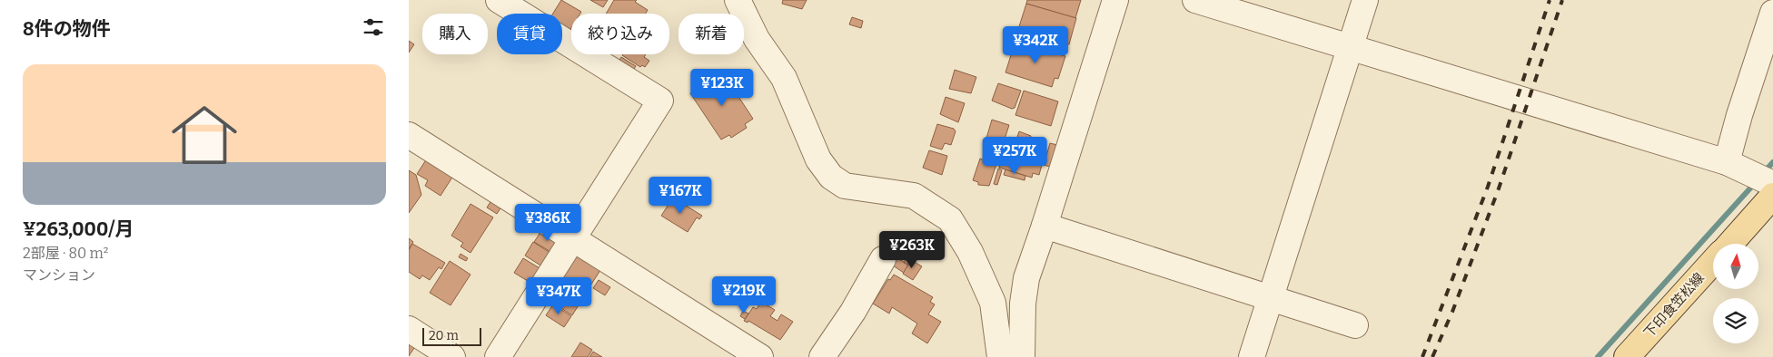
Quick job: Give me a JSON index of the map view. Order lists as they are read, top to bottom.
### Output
{
  "streets": {
    "main road": ["下印食笠松線"]
  },
  "scale_bar": "20 m",
  "north": "top",
  "page": {
    "heading": "8件の物件",
    "chip": [
      "購入",
      "賃貸",
      "絞り込み",
      "新着"
    ],
    "price": [
      "¥342K",
      "¥123K",
      "¥257K",
      "¥167K",
      "¥386K",
      "¥263K",
      "¥219K",
      "¥347K"
    ],
    "list": [
      {
        "name": "¥263,000/月",
        "note": "2部屋 · 80 m² · マンション"
      }
    ],
    "scale": "20 m"
  }
}
